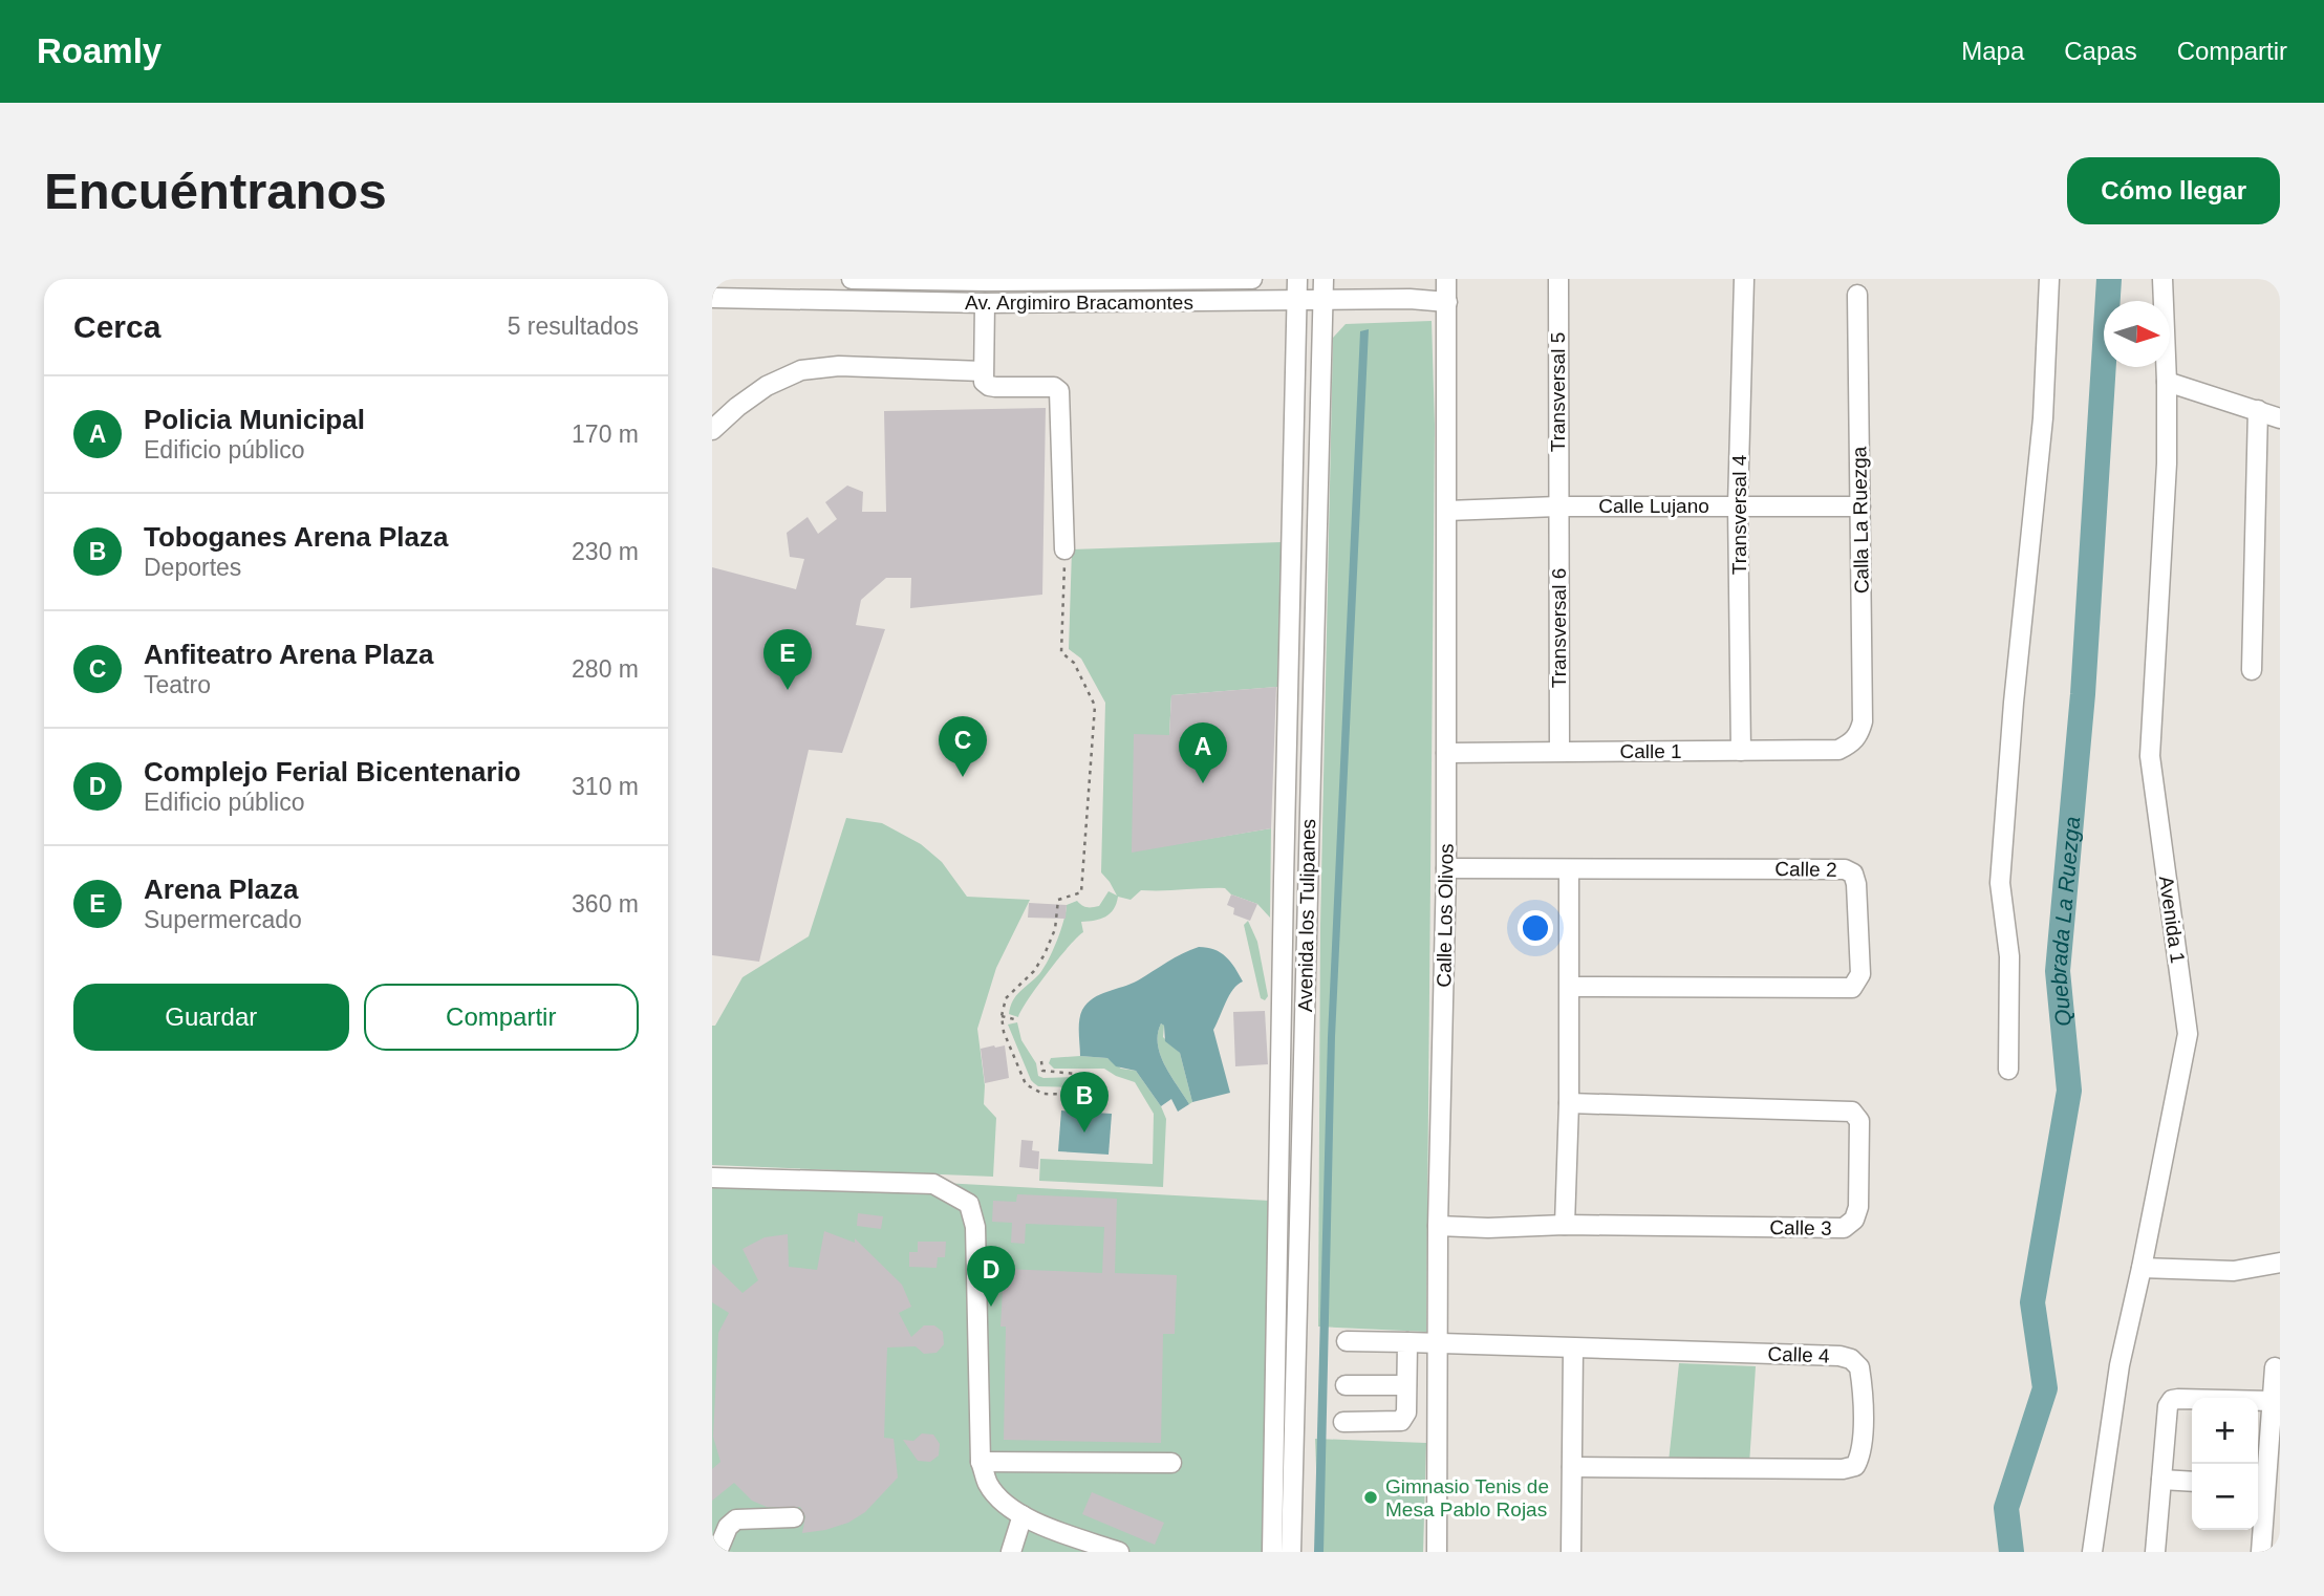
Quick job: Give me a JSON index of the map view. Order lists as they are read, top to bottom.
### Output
{
  "streets": {
    "street": [
      "Av. Argimiro Bracamontes",
      "Transversal 5",
      "Calle Lujano",
      "Transversal 4",
      "Calla La Ruezga",
      "Transversal 6",
      "Calle 1",
      "Calle 2",
      "Avenida los Tulipanes",
      "Calle Los Olivos",
      "Avenida 1",
      "Calle 3",
      "Calle 4"
    ]
  },
  "crossings": [
    ["Av. Argimiro Bracamontes", "Avenida los Tulipanes"],
    ["Av. Argimiro Bracamontes", "Calle Los Olivos"],
    ["Transversal 5", "Calle Lujano"],
    ["Transversal 5", "Transversal 6"],
    ["Calle Lujano", "Transversal 4"],
    ["Calle Lujano", "Calla La Ruezga"],
    ["Calle Lujano", "Transversal 6"],
    ["Calle Lujano", "Calle Los Olivos"],
    ["Transversal 4", "Calle 1"],
    ["Calla La Ruezga", "Calle 1"],
    ["Transversal 6", "Calle 1"],
    ["Calle 1", "Calle Los Olivos"],
    ["Calle 2", "Calle Los Olivos"],
    ["Calle Los Olivos", "Calle 3"],
    ["Calle Los Olivos", "Calle 4"]
  ],
  "water": ["Quebrada La Ruezga"],
  "places": ["Gimnasio Tenis de Mesa Pablo Rojas"],
  "north": "right",
  "page": {
    "header": "Roamly",
    "nav": ["Mapa", "Capas", "Compartir"],
    "buttons": [
      "Cómo llegar",
      ["Guardar", "Compartir"]
    ],
    "title": "Encuéntranos",
    "heading": ["Cerca", "5 resultados"],
    "list": [
      {
        "mark": "A",
        "name": "Policia Municipal",
        "note": "Edificio público",
        "value": "170 m"
      },
      {
        "mark": "B",
        "name": "Toboganes Arena Plaza",
        "note": "Deportes",
        "value": "230 m"
      },
      {
        "mark": "C",
        "name": "Anfiteatro Arena Plaza",
        "note": "Teatro",
        "value": "280 m"
      },
      {
        "mark": "D",
        "name": "Complejo Ferial Bicentenario",
        "note": "Edificio público",
        "value": "310 m"
      },
      {
        "mark": "E",
        "name": "Arena Plaza",
        "note": "Supermercado",
        "value": "360 m"
      }
    ],
    "pins": [
      "E",
      "C",
      "A",
      "B",
      "D"
    ],
    "map_buttons": ["+", "−"]
  }
}
